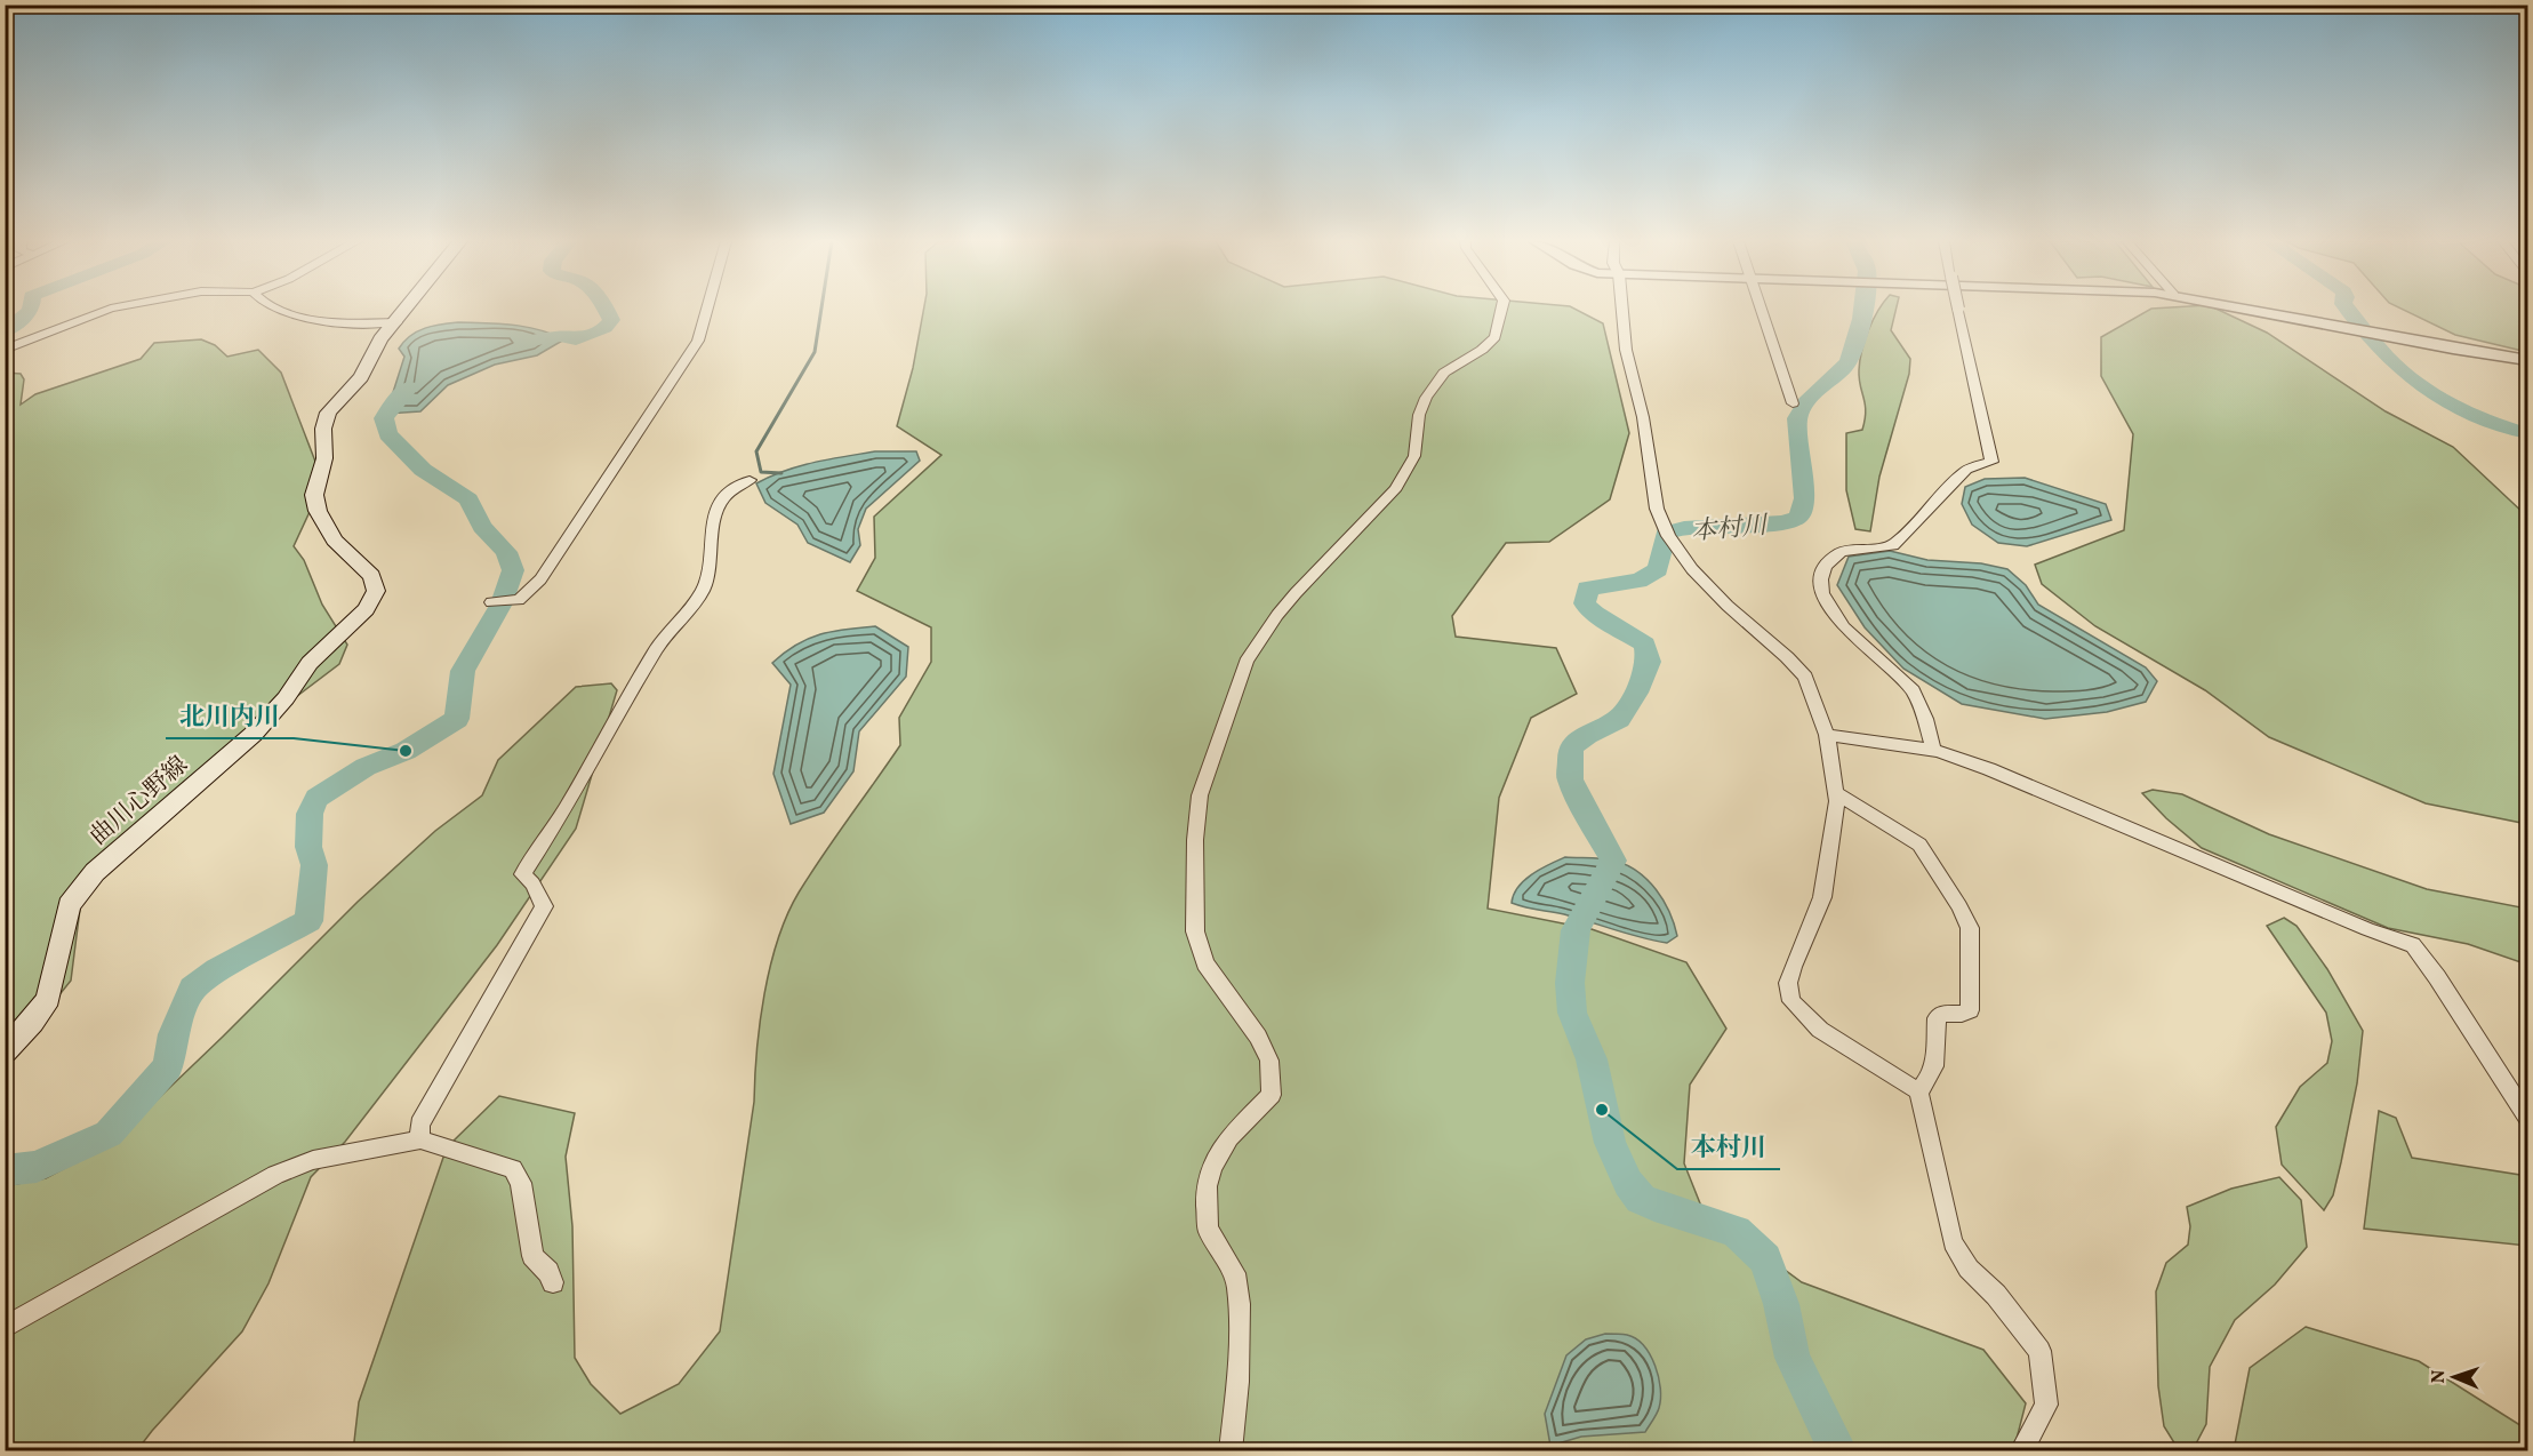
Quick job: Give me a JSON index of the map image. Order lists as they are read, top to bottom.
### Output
{
  "streets": {
    "main road": ["曲川心野線"]
  },
  "water": ["本村川"],
  "places": ["北川内川", "本村川"],
  "north": "left"
}
